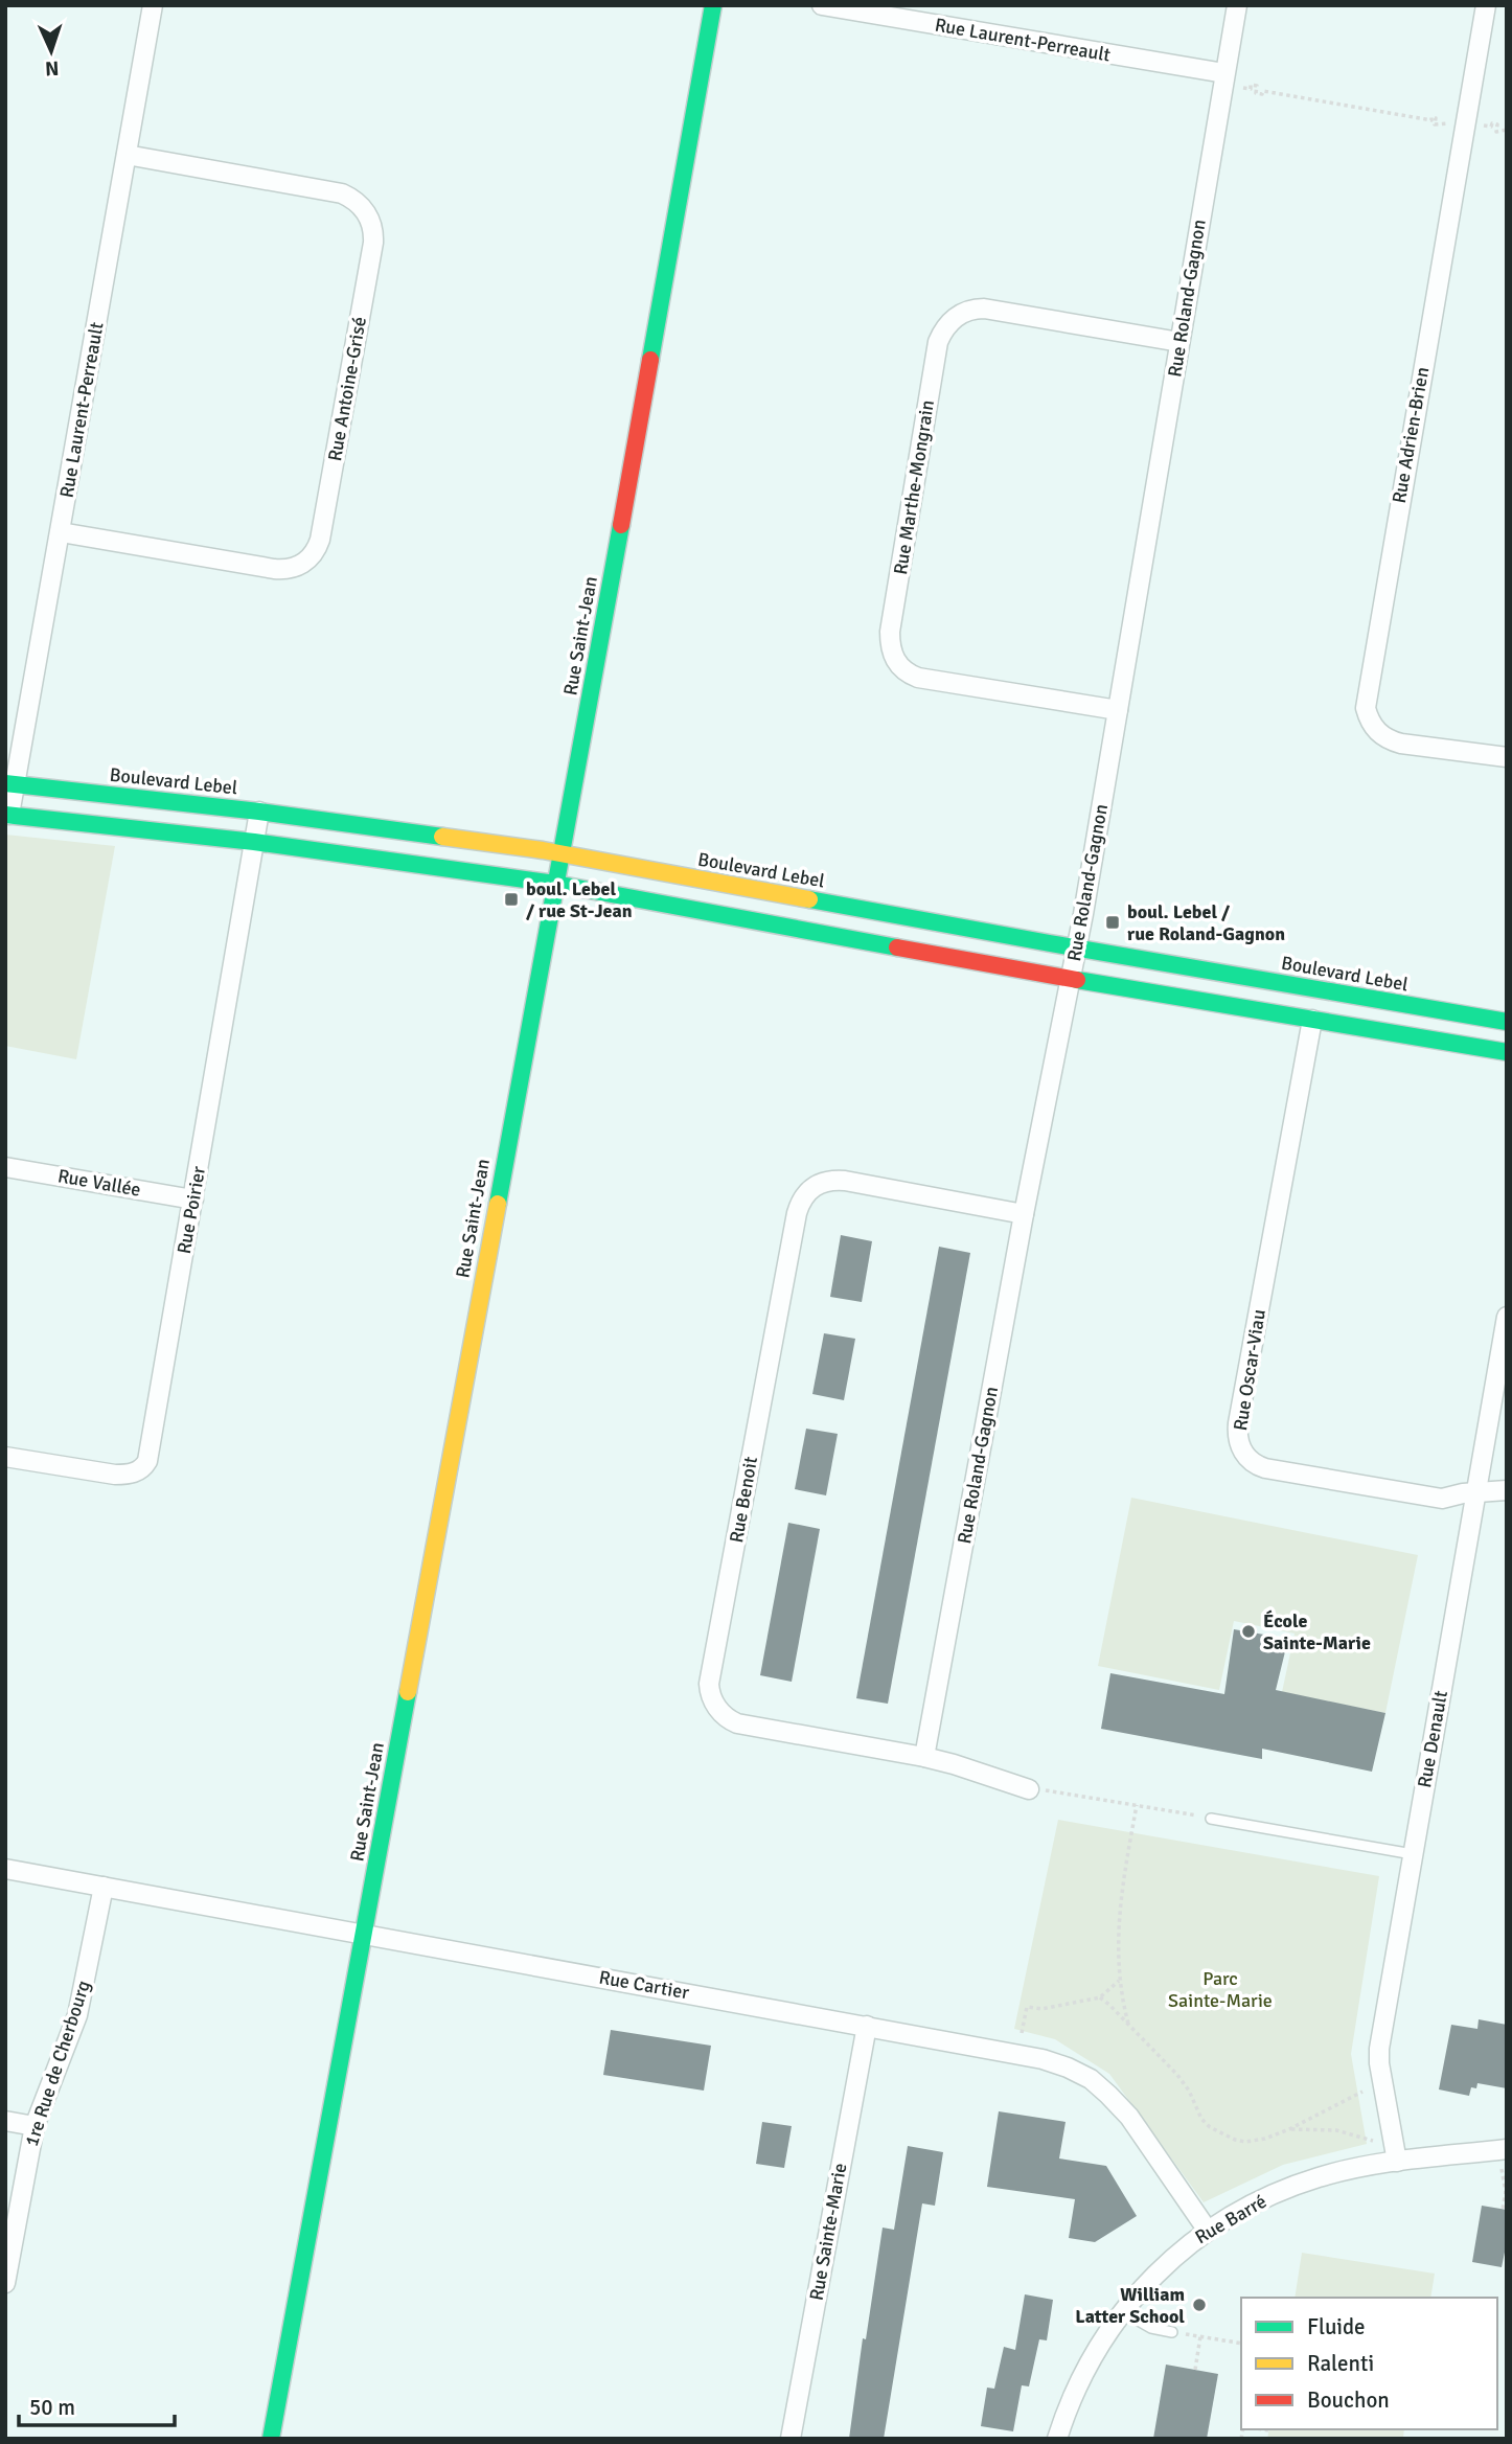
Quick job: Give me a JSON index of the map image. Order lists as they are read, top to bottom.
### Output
{
  "streets": {
    "street": [
      "Rue Laurent-Perreault",
      "Rue Roland-Gagnon",
      "Rue Antoine-Grisé",
      "Rue Adrien-Brien",
      "Rue Marthe-Mongrain",
      "Rue Saint-Jean",
      "Boulevard Lebel",
      "Rue Vallée",
      "Rue Poirier",
      "Rue Oscar-Viau",
      "Rue Benoit",
      "Rue Denault",
      "Rue Cartier",
      "1re Rue de Cherbourg",
      "Rue Barré",
      "Rue Sainte-Marie"
    ]
  },
  "crossings": [
    ["Rue Laurent-Perreault", "Rue Roland-Gagnon"],
    ["Rue Laurent-Perreault", "Rue Antoine-Grisé"],
    ["Rue Laurent-Perreault", "Boulevard Lebel"],
    ["Rue Roland-Gagnon", "Rue Marthe-Mongrain"],
    ["Rue Roland-Gagnon", "Boulevard Lebel"],
    ["Rue Roland-Gagnon", "Rue Benoit"],
    ["Rue Saint-Jean", "Boulevard Lebel"],
    ["Rue Saint-Jean", "Rue Cartier"],
    ["Boulevard Lebel", "Rue Poirier"],
    ["Rue Vallée", "Rue Poirier"],
    ["Rue Oscar-Viau", "Rue Denault"],
    ["Rue Denault", "Rue Barré"],
    ["Rue Cartier", "1re Rue de Cherbourg"],
    ["Rue Cartier", "Rue Barré"],
    ["Rue Cartier", "Rue Sainte-Marie"]
  ],
  "parks": ["Parc Sainte-Marie"],
  "places": {
    "transit": ["boul. Lebel / rue St-Jean", "boul. Lebel / rue Roland-Gagnon"],
    "other": ["École Sainte-Marie", "William Latter School"]
  },
  "legend": ["Fluide", "Ralenti", "Bouchon"],
  "scale_bar": "50 m",
  "north": "bottom"
}
